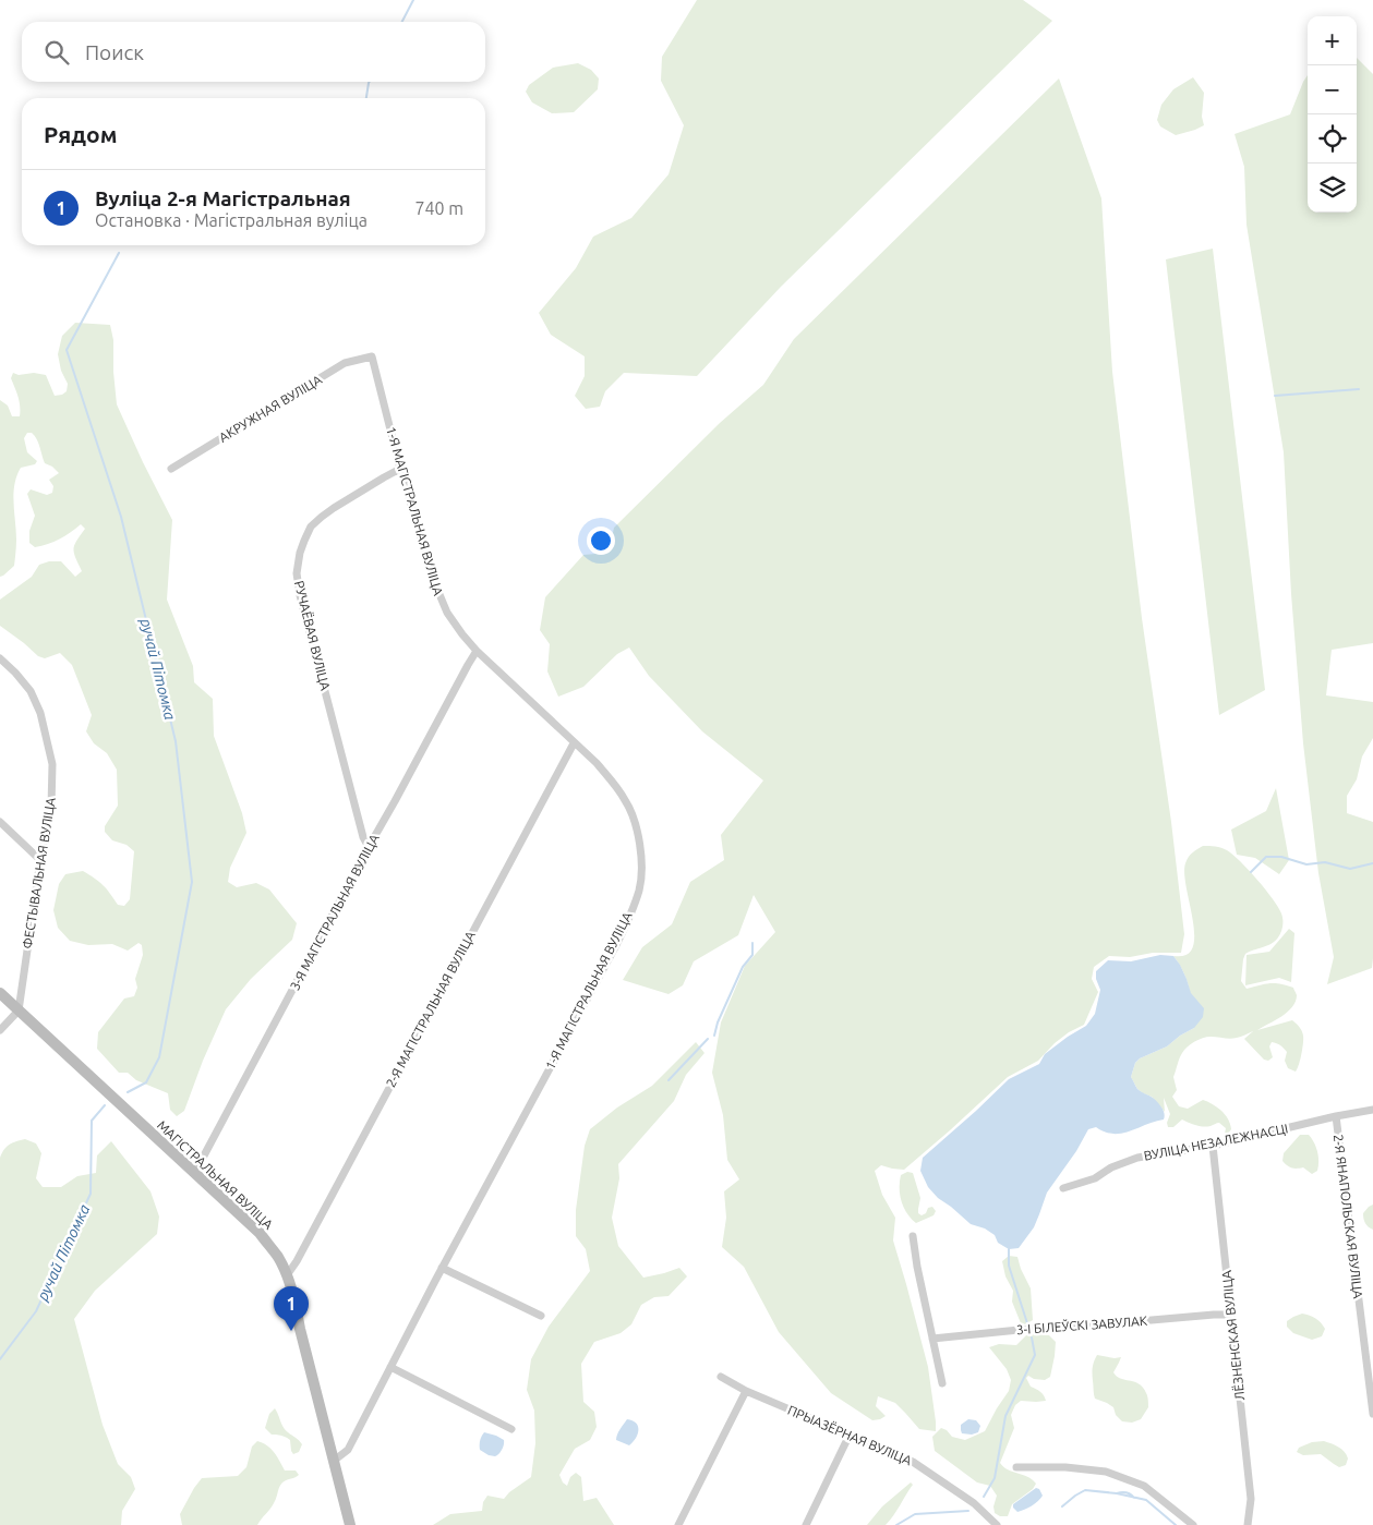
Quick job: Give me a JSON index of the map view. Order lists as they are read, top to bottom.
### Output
{
  "streets": {
    "street": [
      "АКРУЖНАЯ ВУЛІЦА",
      "1-Я МАГІСТРАЛЬНАЯ ВУЛІЦА",
      "РУЧАЁВАЯ ВУЛІЦА",
      "ФЕСТЫВАЛЬНАЯ ВУЛІЦА",
      "3-Я МАГІСТРАЛЬНАЯ ВУЛІЦА",
      "2-Я МАГІСТРАЛЬНАЯ ВУЛІЦА",
      "ВУЛІЦА НЕЗАЛЕЖНАСЦІ",
      "МАГІСТРАЛЬНАЯ ВУЛІЦА",
      "2-Я ЯНАПОЛЬСКАЯ ВУЛІЦА",
      "3-І БІЛЕЎСКІ ЗАВУЛАК",
      "ЛЁЗНЕНСКАЯ ВУЛІЦА",
      "ПРЫАЗЁРНАЯ ВУЛІЦА"
    ]
  },
  "crossings": [
    ["АКРУЖНАЯ ВУЛІЦА", "1-Я МАГІСТРАЛЬНАЯ ВУЛІЦА"],
    ["1-Я МАГІСТРАЛЬНАЯ ВУЛІЦА", "РУЧАЁВАЯ ВУЛІЦА"],
    ["1-Я МАГІСТРАЛЬНАЯ ВУЛІЦА", "3-Я МАГІСТРАЛЬНАЯ ВУЛІЦА"],
    ["1-Я МАГІСТРАЛЬНАЯ ВУЛІЦА", "2-Я МАГІСТРАЛЬНАЯ ВУЛІЦА"],
    ["1-Я МАГІСТРАЛЬНАЯ ВУЛІЦА", "МАГІСТРАЛЬНАЯ ВУЛІЦА"],
    ["РУЧАЁВАЯ ВУЛІЦА", "3-Я МАГІСТРАЛЬНАЯ ВУЛІЦА"],
    ["ФЕСТЫВАЛЬНАЯ ВУЛІЦА", "МАГІСТРАЛЬНАЯ ВУЛІЦА"],
    ["3-Я МАГІСТРАЛЬНАЯ ВУЛІЦА", "МАГІСТРАЛЬНАЯ ВУЛІЦА"],
    ["2-Я МАГІСТРАЛЬНАЯ ВУЛІЦА", "МАГІСТРАЛЬНАЯ ВУЛІЦА"],
    ["ВУЛІЦА НЕЗАЛЕЖНАСЦІ", "2-Я ЯНАПОЛЬСКАЯ ВУЛІЦА"],
    ["ВУЛІЦА НЕЗАЛЕЖНАСЦІ", "ЛЁЗНЕНСКАЯ ВУЛІЦА"],
    ["3-І БІЛЕЎСКІ ЗАВУЛАК", "ЛЁЗНЕНСКАЯ ВУЛІЦА"]
  ],
  "water": ["ручай Пітомка"],
  "page": {
    "map_buttons": ["+", "−"],
    "search": "Поиск",
    "heading": "Рядом",
    "list": [
      {
        "mark": "1",
        "name": "Вуліца 2-я Магістральная",
        "note": "Остановка · Магістральная вуліца",
        "value": "740 m"
      }
    ],
    "pins": "1"
  }
}
